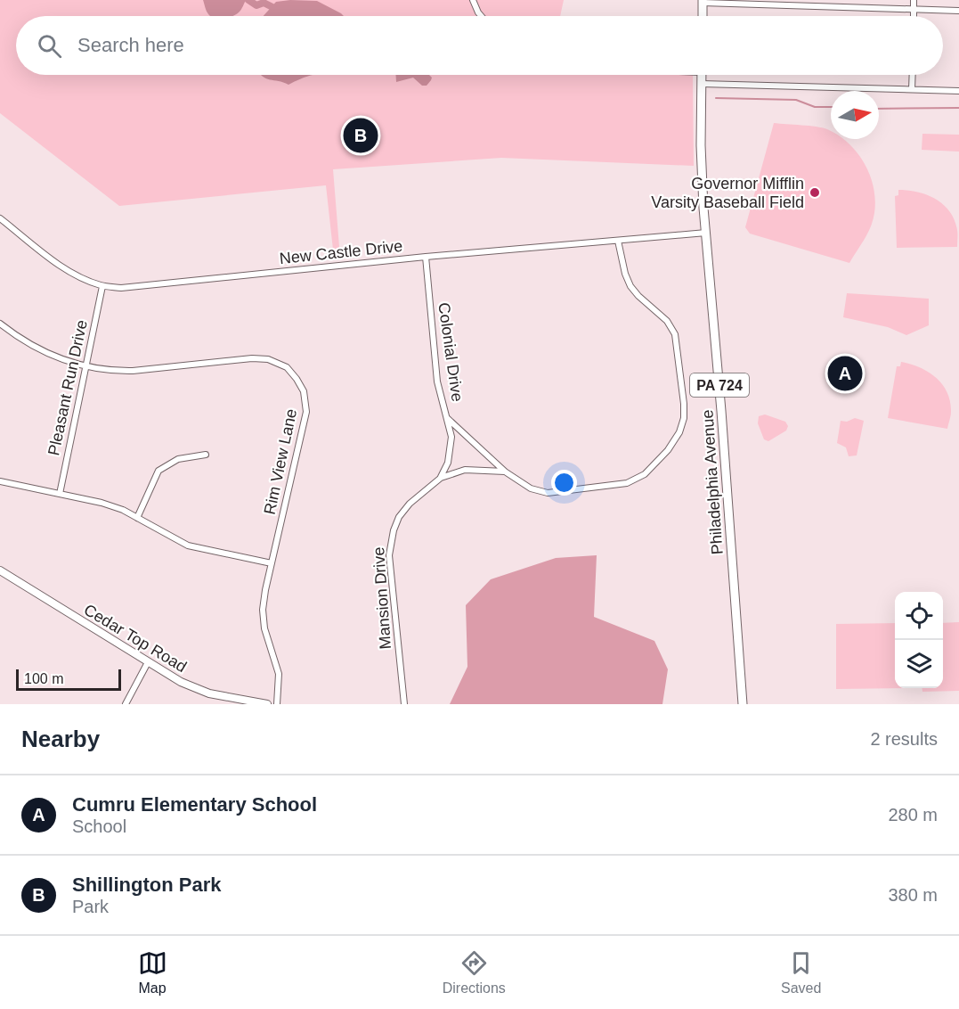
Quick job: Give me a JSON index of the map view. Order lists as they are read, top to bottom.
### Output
{
  "streets": {
    "main road": ["PA 724", "Philadelphia Avenue"],
    "street": [
      "New Castle Drive",
      "Colonial Drive",
      "Pleasant Run Drive",
      "Rim View Lane",
      "Mansion Drive",
      "Cedar Top Road"
    ]
  },
  "crossings": [
    ["New Castle Drive", "Colonial Drive"],
    ["New Castle Drive", "Pleasant Run Drive"],
    ["New Castle Drive", "Philadelphia Avenue"],
    ["Colonial Drive", "Mansion Drive"],
    ["Pleasant Run Drive", "Rim View Lane"]
  ],
  "places": ["Governor Mifflin Varsity Baseball Field"],
  "scale_bar": "100 m",
  "north": "right",
  "page": {
    "search": "Search here",
    "pins": ["B", "A"],
    "scale": "100 m",
    "heading": ["Nearby", "2 results"],
    "list": [
      {
        "mark": "A",
        "name": "Cumru Elementary School",
        "note": "School",
        "value": "280 m"
      },
      {
        "mark": "B",
        "name": "Shillington Park",
        "note": "Park",
        "value": "380 m"
      }
    ],
    "nav": ["Map", "Directions", "Saved"]
  }
}
